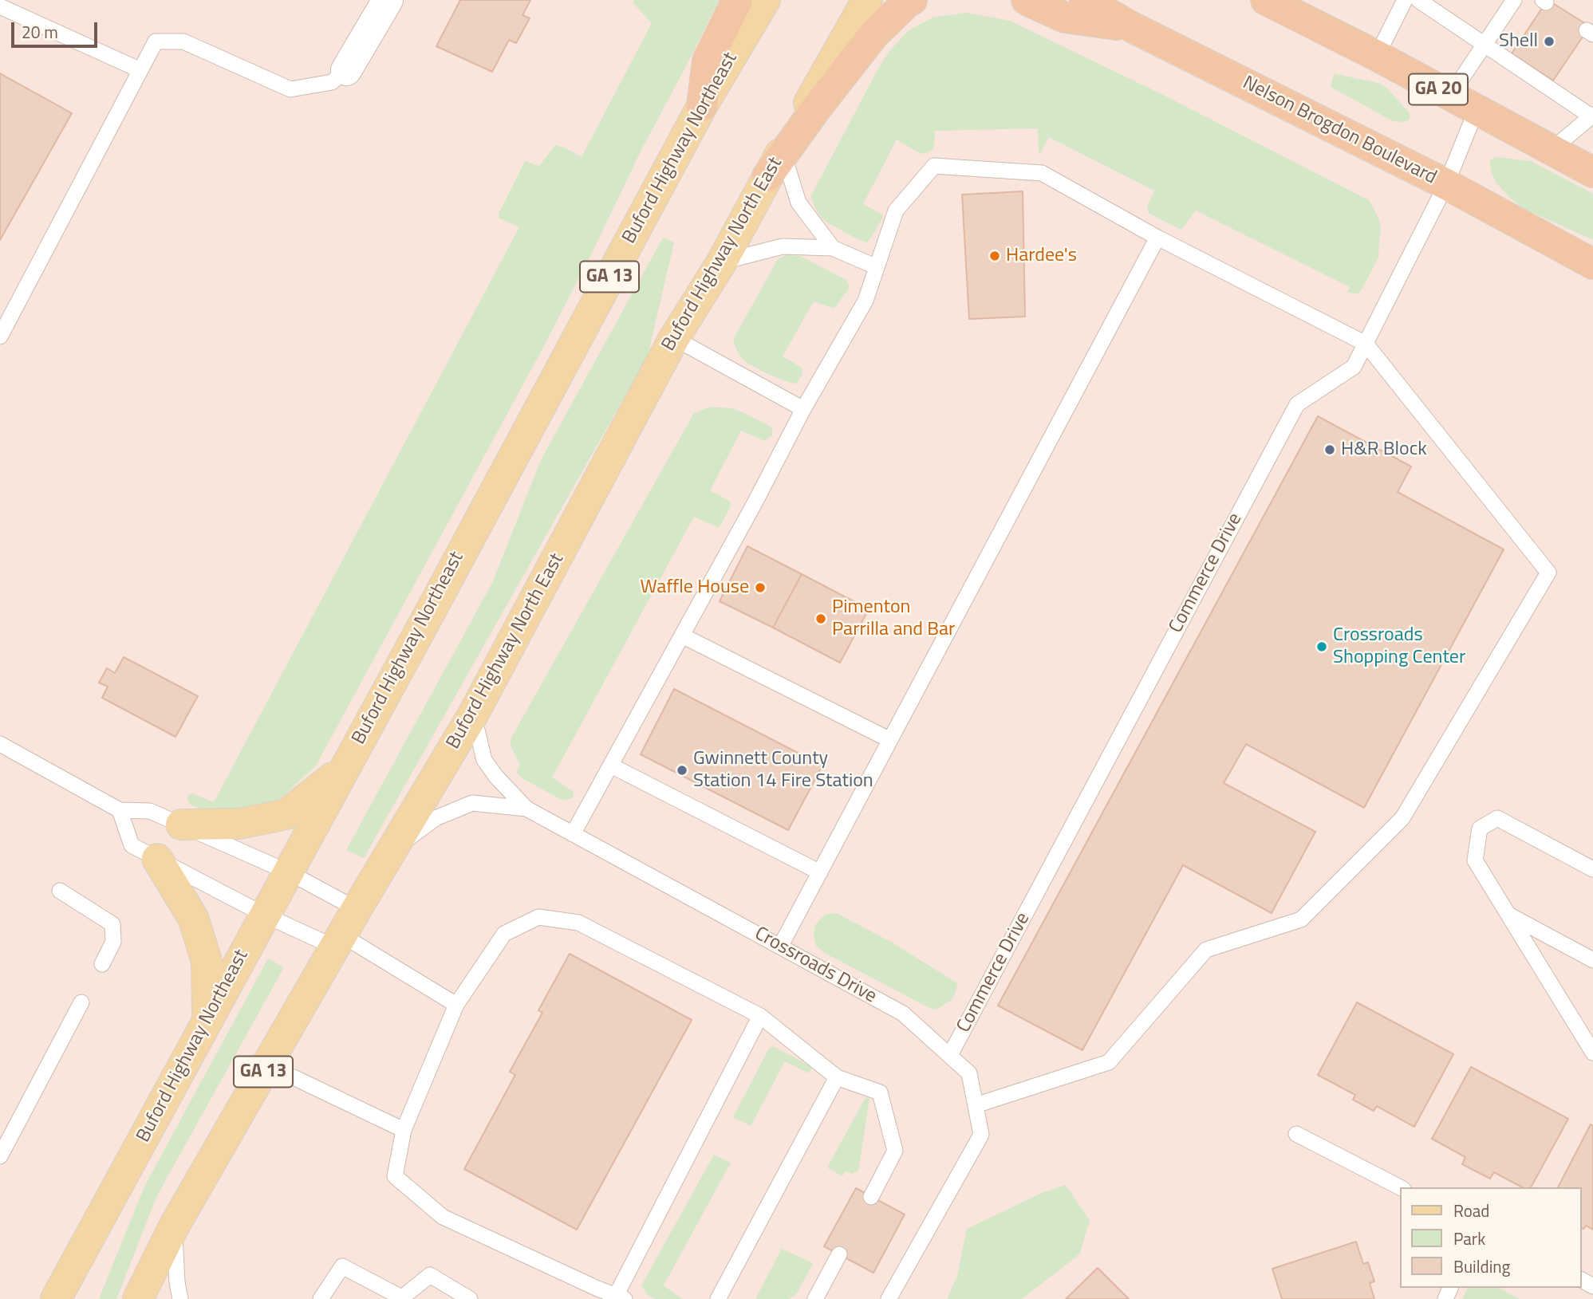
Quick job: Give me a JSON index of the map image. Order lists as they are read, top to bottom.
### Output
{
  "streets": {
    "highway": ["GA 20", "Nelson Brogdon Boulevard"],
    "main road": ["Buford Highway Northeast", "Buford Highway North East", "GA 13"],
    "lane": ["Commerce Drive", "Crossroads Drive"]
  },
  "crossings": [
    ["GA 20", "Commerce Drive"],
    ["Nelson Brogdon Boulevard", "Commerce Drive"],
    ["Buford Highway North East", "Crossroads Drive"],
    ["Commerce Drive", "Crossroads Drive"]
  ],
  "places": [
    "Shell",
    "Hardee's",
    "H&R Block",
    "Waffle House",
    "Pimenton Parrilla and Bar",
    "Crossroads Shopping Center",
    "Gwinnett County Station 14 Fire Station"
  ],
  "legend": ["Road", "Park", "Building"],
  "scale_bar": "20 m"
}
